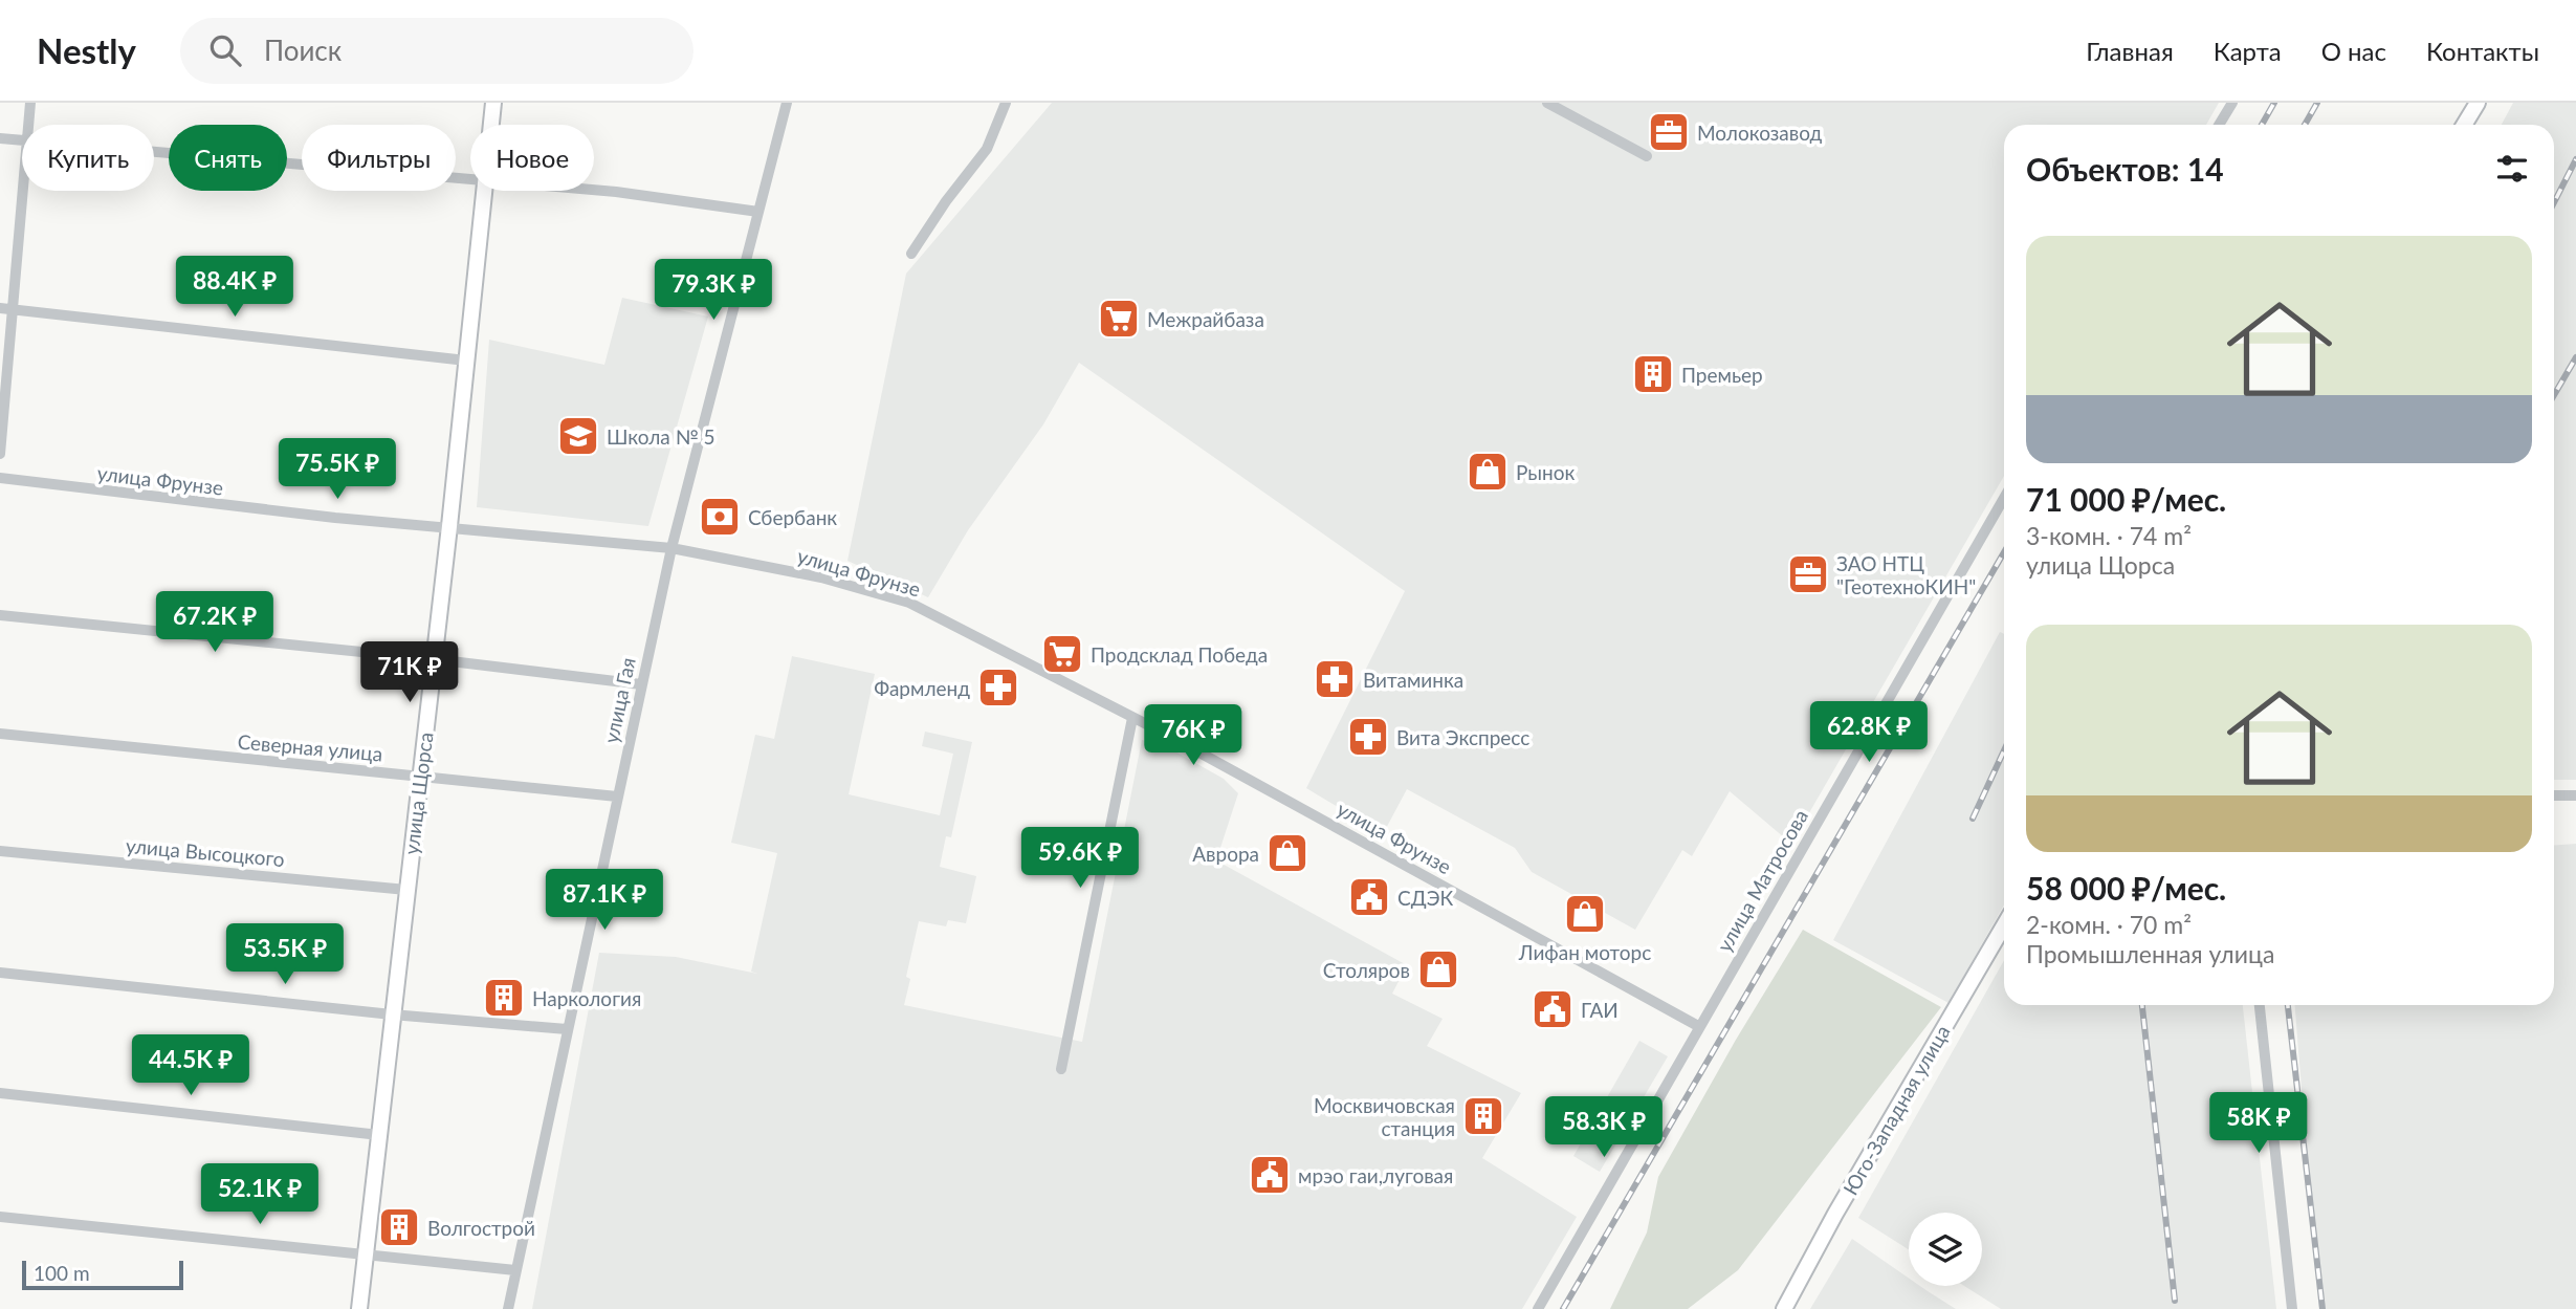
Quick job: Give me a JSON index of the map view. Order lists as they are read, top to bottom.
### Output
{
  "streets": {
    "main road": ["улица Щорса", "Юго-Западная улица"],
    "street": [
      "улица Фрунзе",
      "улица Гая",
      "Северная улица",
      "улица Высоцкого",
      "улица Матросова"
    ]
  },
  "crossings": [
    ["улица Фрунзе", "улица Гая"],
    ["улица Фрунзе", "улица Щорса"],
    ["улица Фрунзе", "улица Матросова"],
    ["улица Гая", "Северная улица"],
    ["Северная улица", "улица Щорса"],
    ["улица Щорса", "улица Высоцкого"]
  ],
  "places": {
    "office": ["Молокозавод", "ЗАО НТЦ \"ГеотехноКИН\""],
    "supermarket": ["Межрайбаза", "Продсклад Победа"],
    "building": [
      "Премьер",
      "Наркология",
      "Москвичовская станция",
      "Волгострой"
    ],
    "school or university": ["Школа № 5"],
    "shop": [
      "Рынок",
      "Аврора",
      "Лифан моторс",
      "Столяров"
    ],
    "bank": ["Сбербанк"],
    "pharmacy": ["Витаминка", "Фармленд", "Вита Экспресс"],
    "public building": ["СДЭК", "ГАИ", "мрэо гаи,луговая"]
  },
  "scale_bar": "100 m",
  "page": {
    "header": "Nestly",
    "search": "Поиск",
    "nav": [
      "Главная",
      "Карта",
      "О нас",
      "Контакты"
    ],
    "chip": [
      "Купить",
      "Снять",
      "Фильтры",
      "Новое"
    ],
    "heading": "Объектов: 14",
    "list": [
      {
        "name": "71 000 ₽/мес.",
        "note": "3-комн. · 74 m² · улица Щорса"
      },
      {
        "name": "58 000 ₽/мес.",
        "note": "2-комн. · 70 m² · Промышленная улица"
      }
    ],
    "price": [
      "88.4K ₽",
      "79.3K ₽",
      "75.5K ₽",
      "67.2K ₽",
      "71K ₽",
      "62.8K ₽",
      "76K ₽",
      "59.6K ₽",
      "87.1K ₽",
      "53.5K ₽",
      "44.5K ₽",
      "58K ₽",
      "58.3K ₽",
      "52.1K ₽"
    ],
    "scale": "100 m"
  }
}
